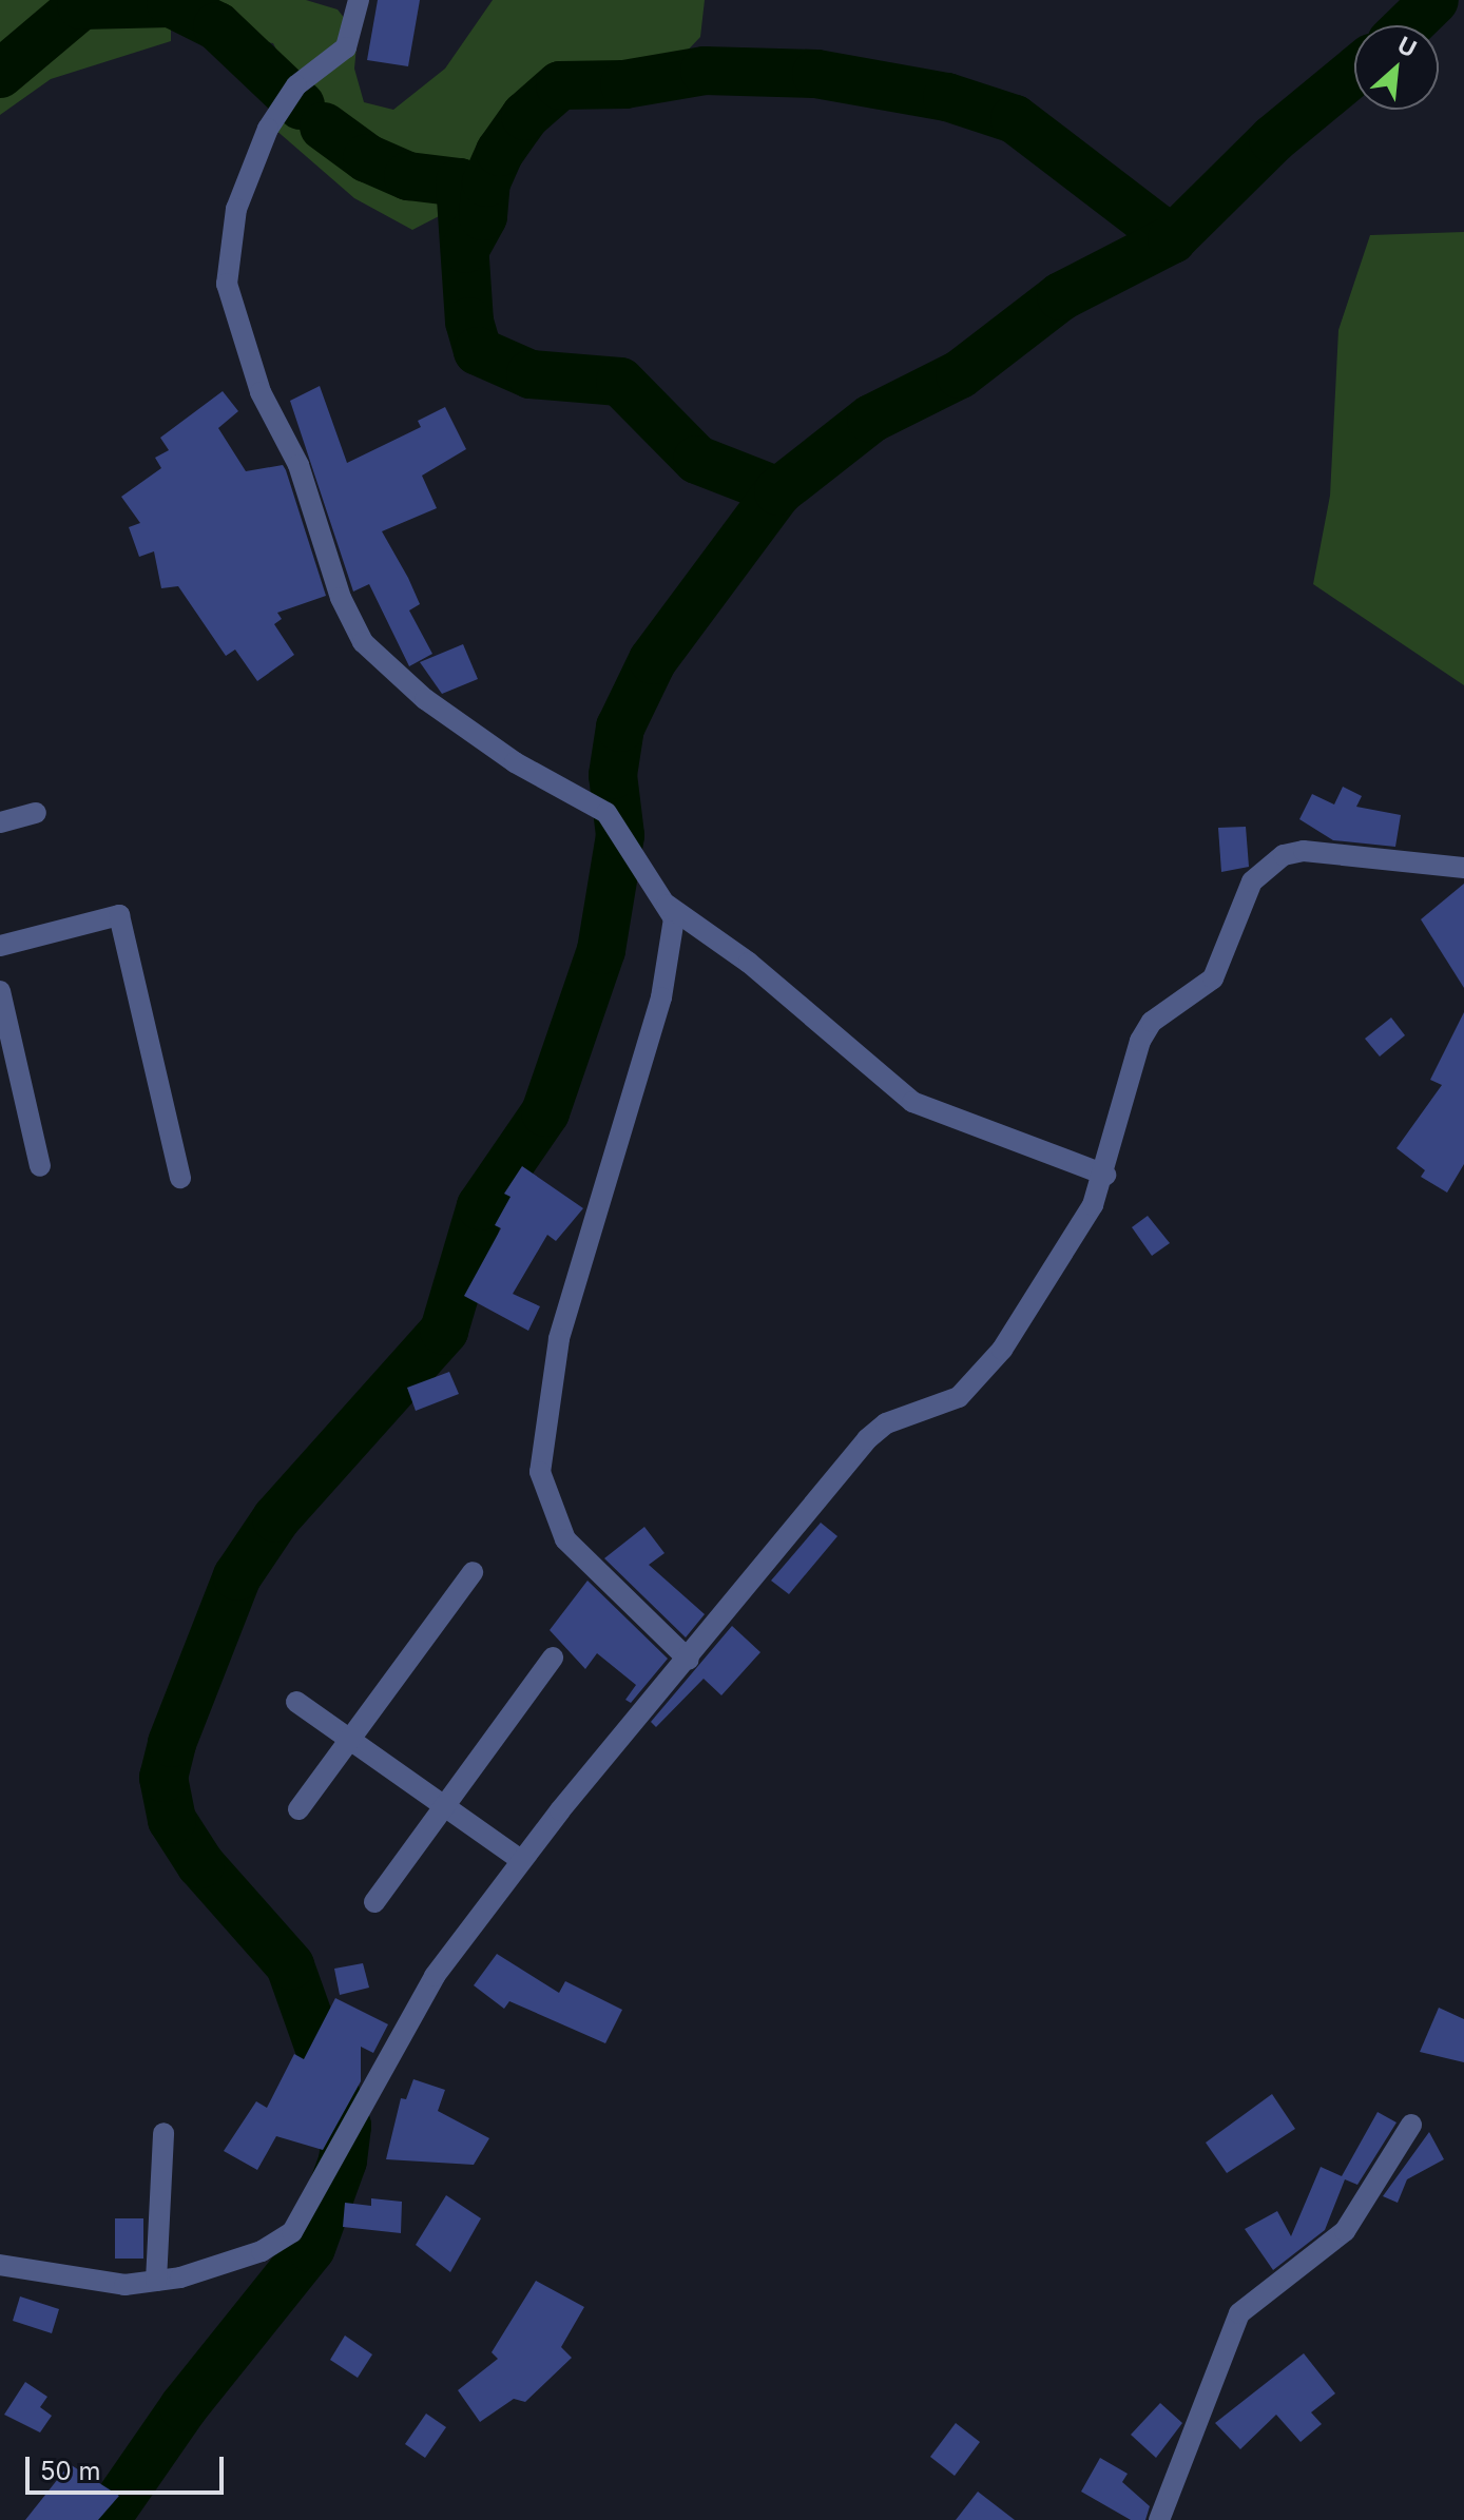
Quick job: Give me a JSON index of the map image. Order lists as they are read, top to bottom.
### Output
{
  "scale_bar": "50 m",
  "north": "top right"
}
